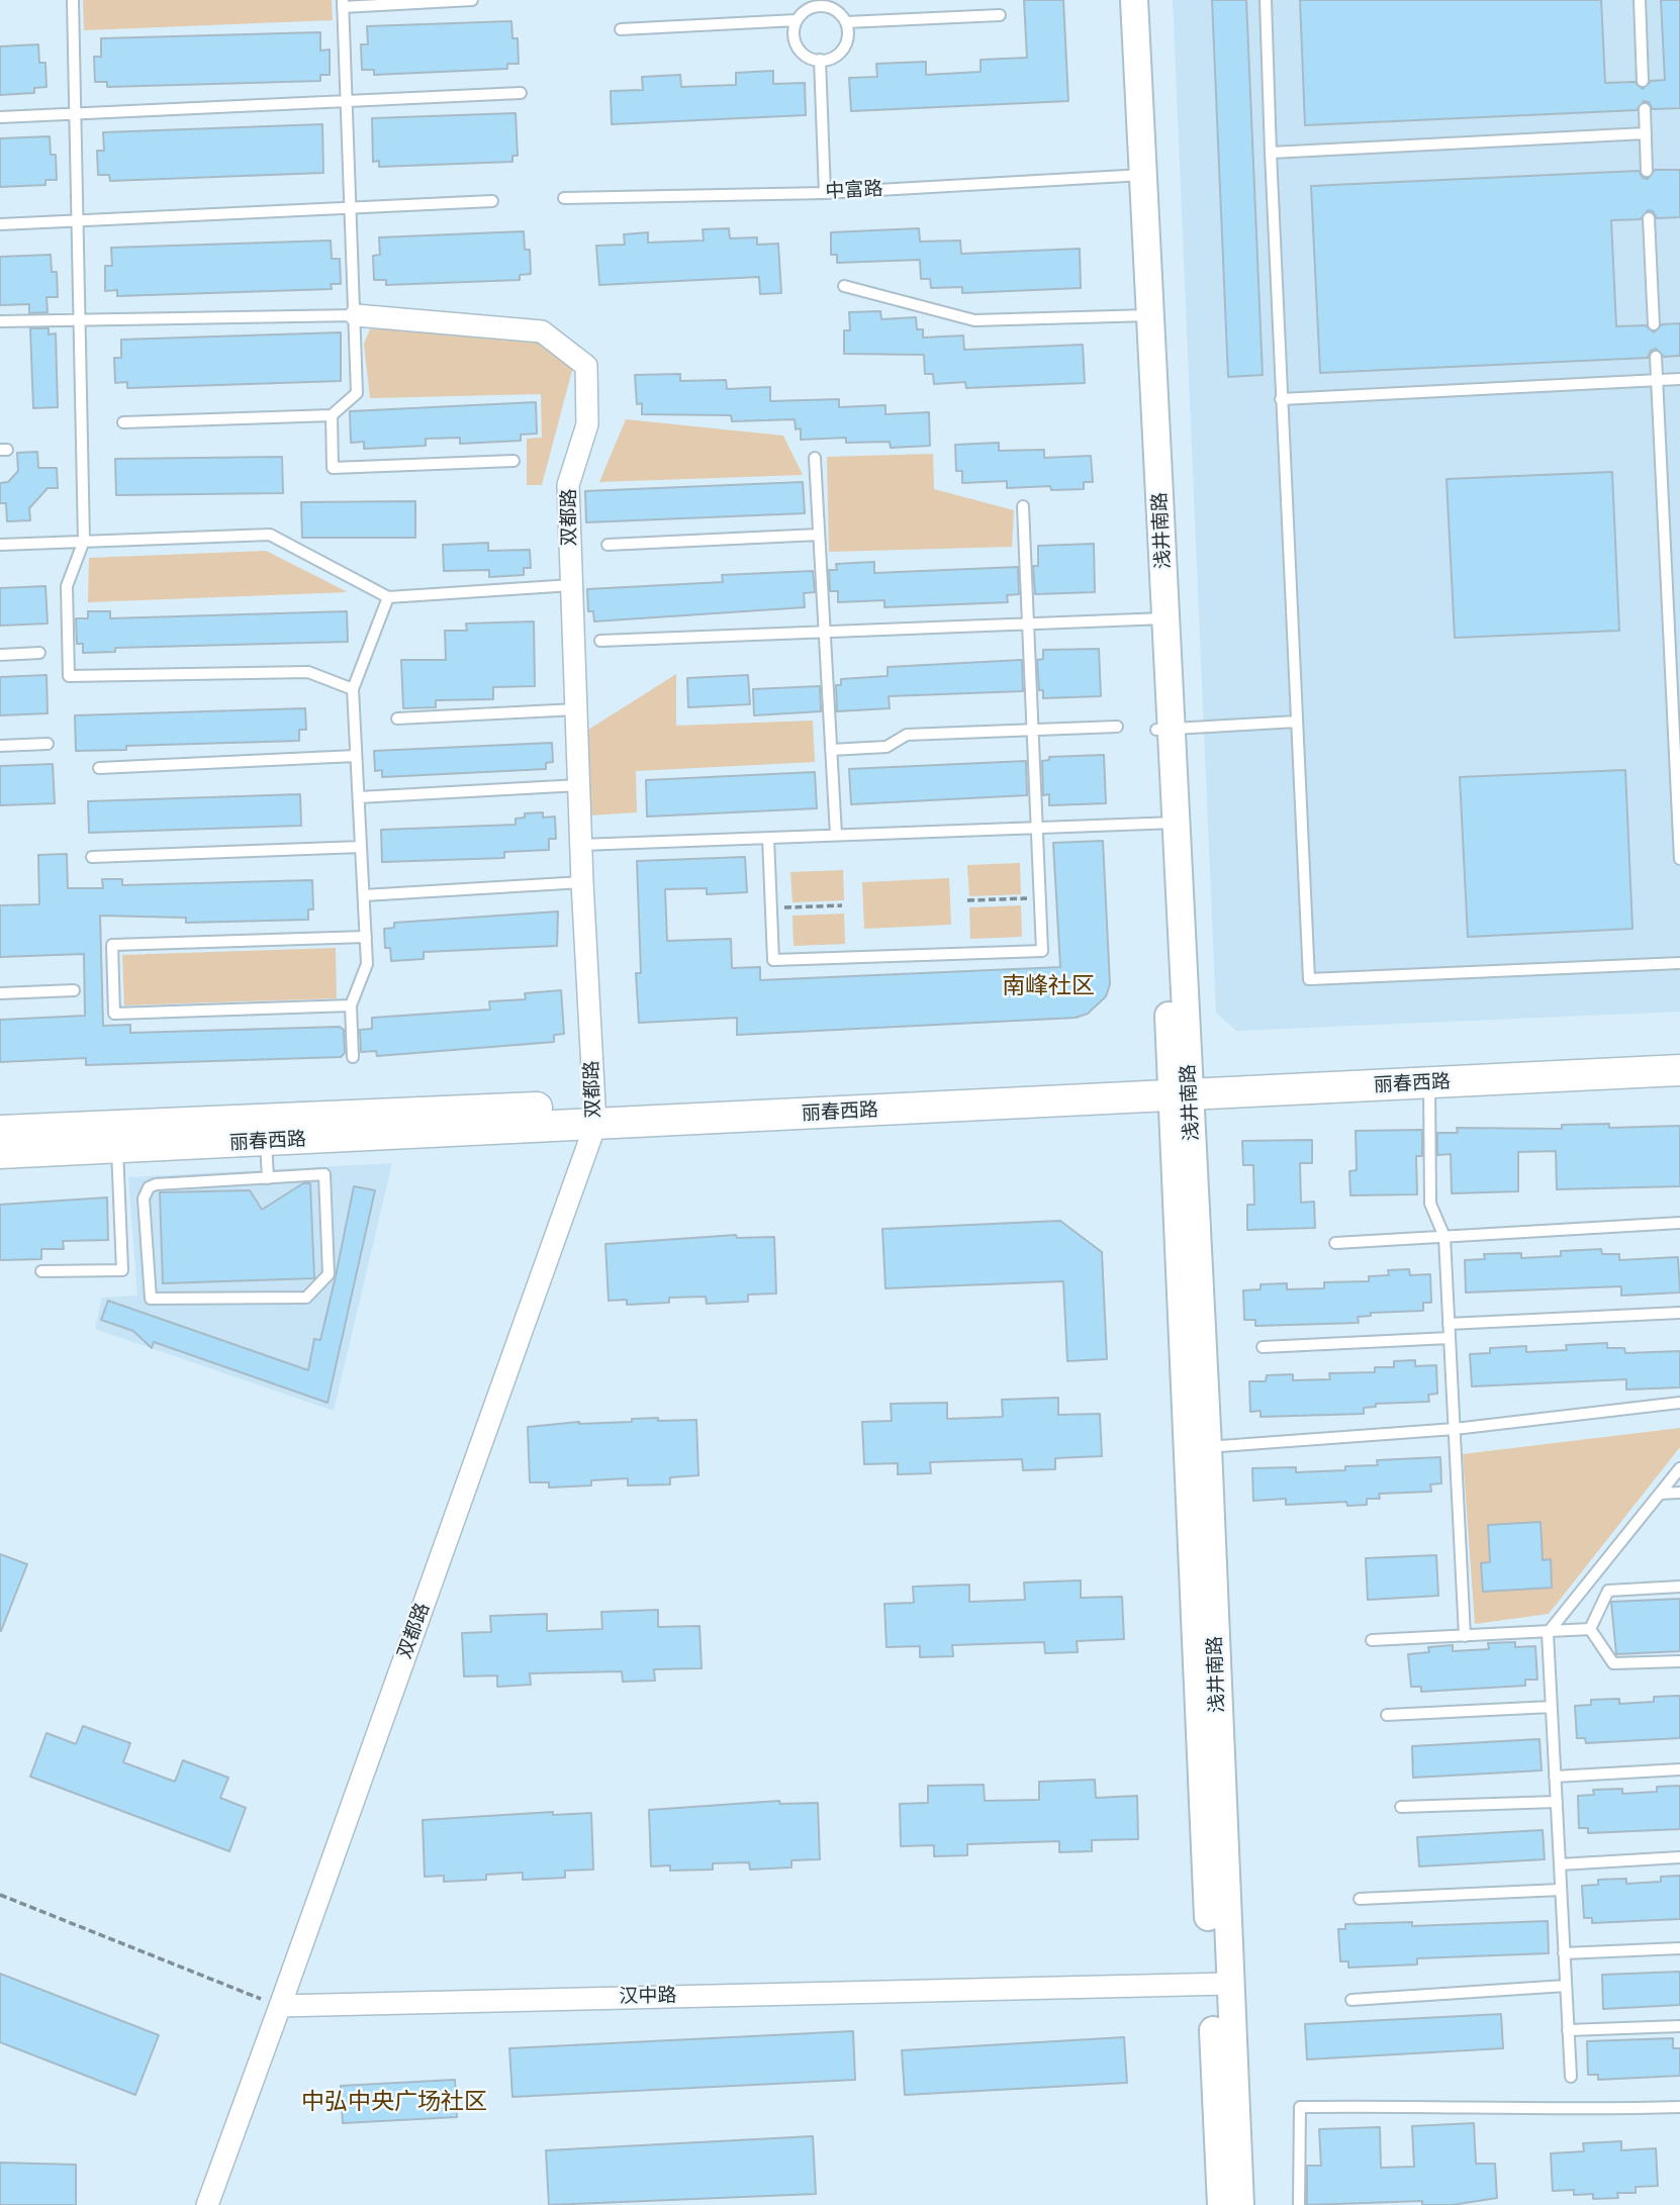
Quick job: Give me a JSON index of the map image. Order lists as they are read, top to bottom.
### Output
{
  "streets": {
    "main road": ["丽春西路"],
    "street": ["双都路", "浅井南路", "汉中路"],
    "lane": ["中富路"]
  },
  "crossings": [
    ["中富路", "浅井南路"],
    ["双都路", "丽春西路"],
    ["双都路", "汉中路"],
    ["浅井南路", "丽春西路"],
    ["浅井南路", "汉中路"]
  ],
  "districts": ["南峰社区", "中弘中央广场社区"]
}
